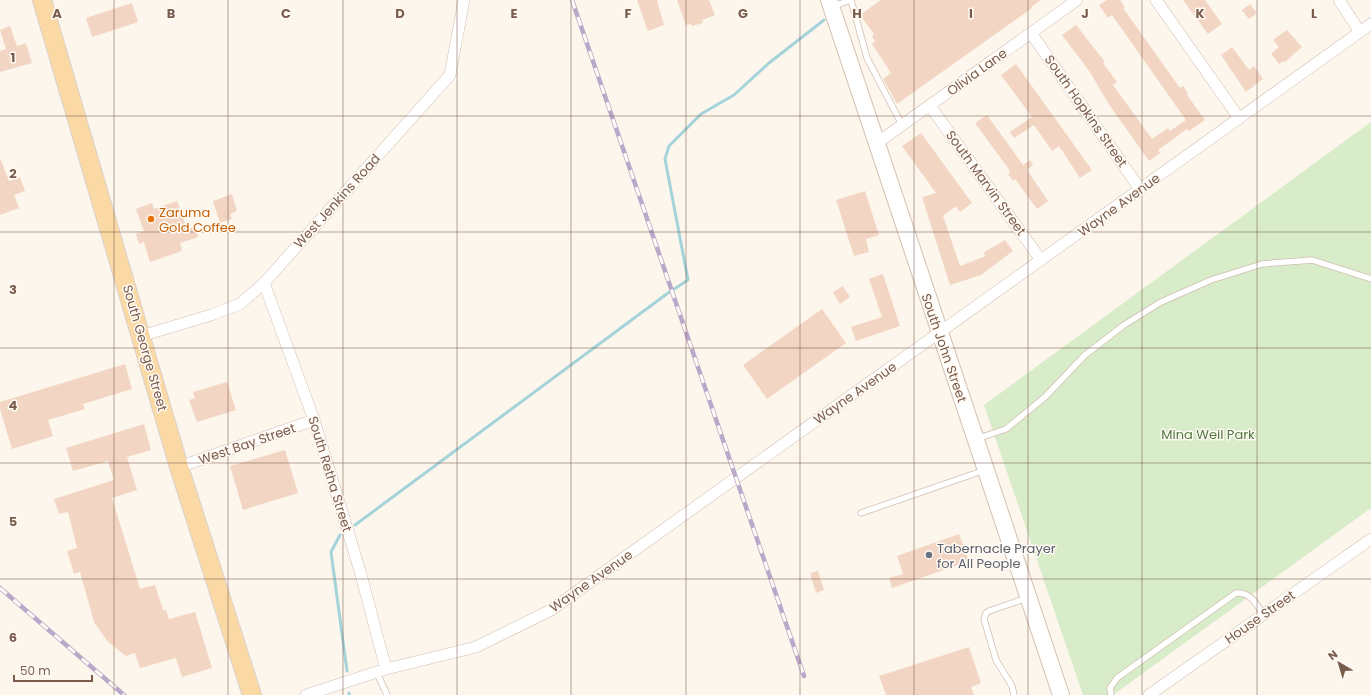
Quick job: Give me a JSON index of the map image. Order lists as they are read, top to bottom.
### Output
{
  "streets": {
    "main road": ["South George Street"],
    "street": [
      "Olivia Lane",
      "South Hopkins Street",
      "South Marvin Street",
      "West Jenkins Road",
      "Wayne Avenue",
      "South John Street",
      "West Bay Street",
      "South Retha Street",
      "House Street"
    ]
  },
  "crossings": [
    ["Olivia Lane", "South Hopkins Street"],
    ["Olivia Lane", "South Marvin Street"],
    ["Olivia Lane", "South John Street"],
    ["South Hopkins Street", "Wayne Avenue"],
    ["South Marvin Street", "Wayne Avenue"],
    ["West Jenkins Road", "South George Street"],
    ["West Jenkins Road", "South Retha Street"],
    ["Wayne Avenue", "South John Street"],
    ["Wayne Avenue", "South Retha Street"],
    ["South George Street", "West Bay Street"],
    ["West Bay Street", "South Retha Street"]
  ],
  "parks": ["Mina Weil Park"],
  "places": ["Zaruma Gold Coffee", "Tabernacle Prayer for All People"],
  "scale_bar": "50 m",
  "north": "top left",
  "grid": {
    "columns": [
      "A",
      "B",
      "C",
      "D",
      "E",
      "F",
      "G",
      "H",
      "I",
      "J",
      "K",
      "L"
    ],
    "rows": [
      "1",
      "2",
      "3",
      "4",
      "5",
      "6"
    ]
  }
}
